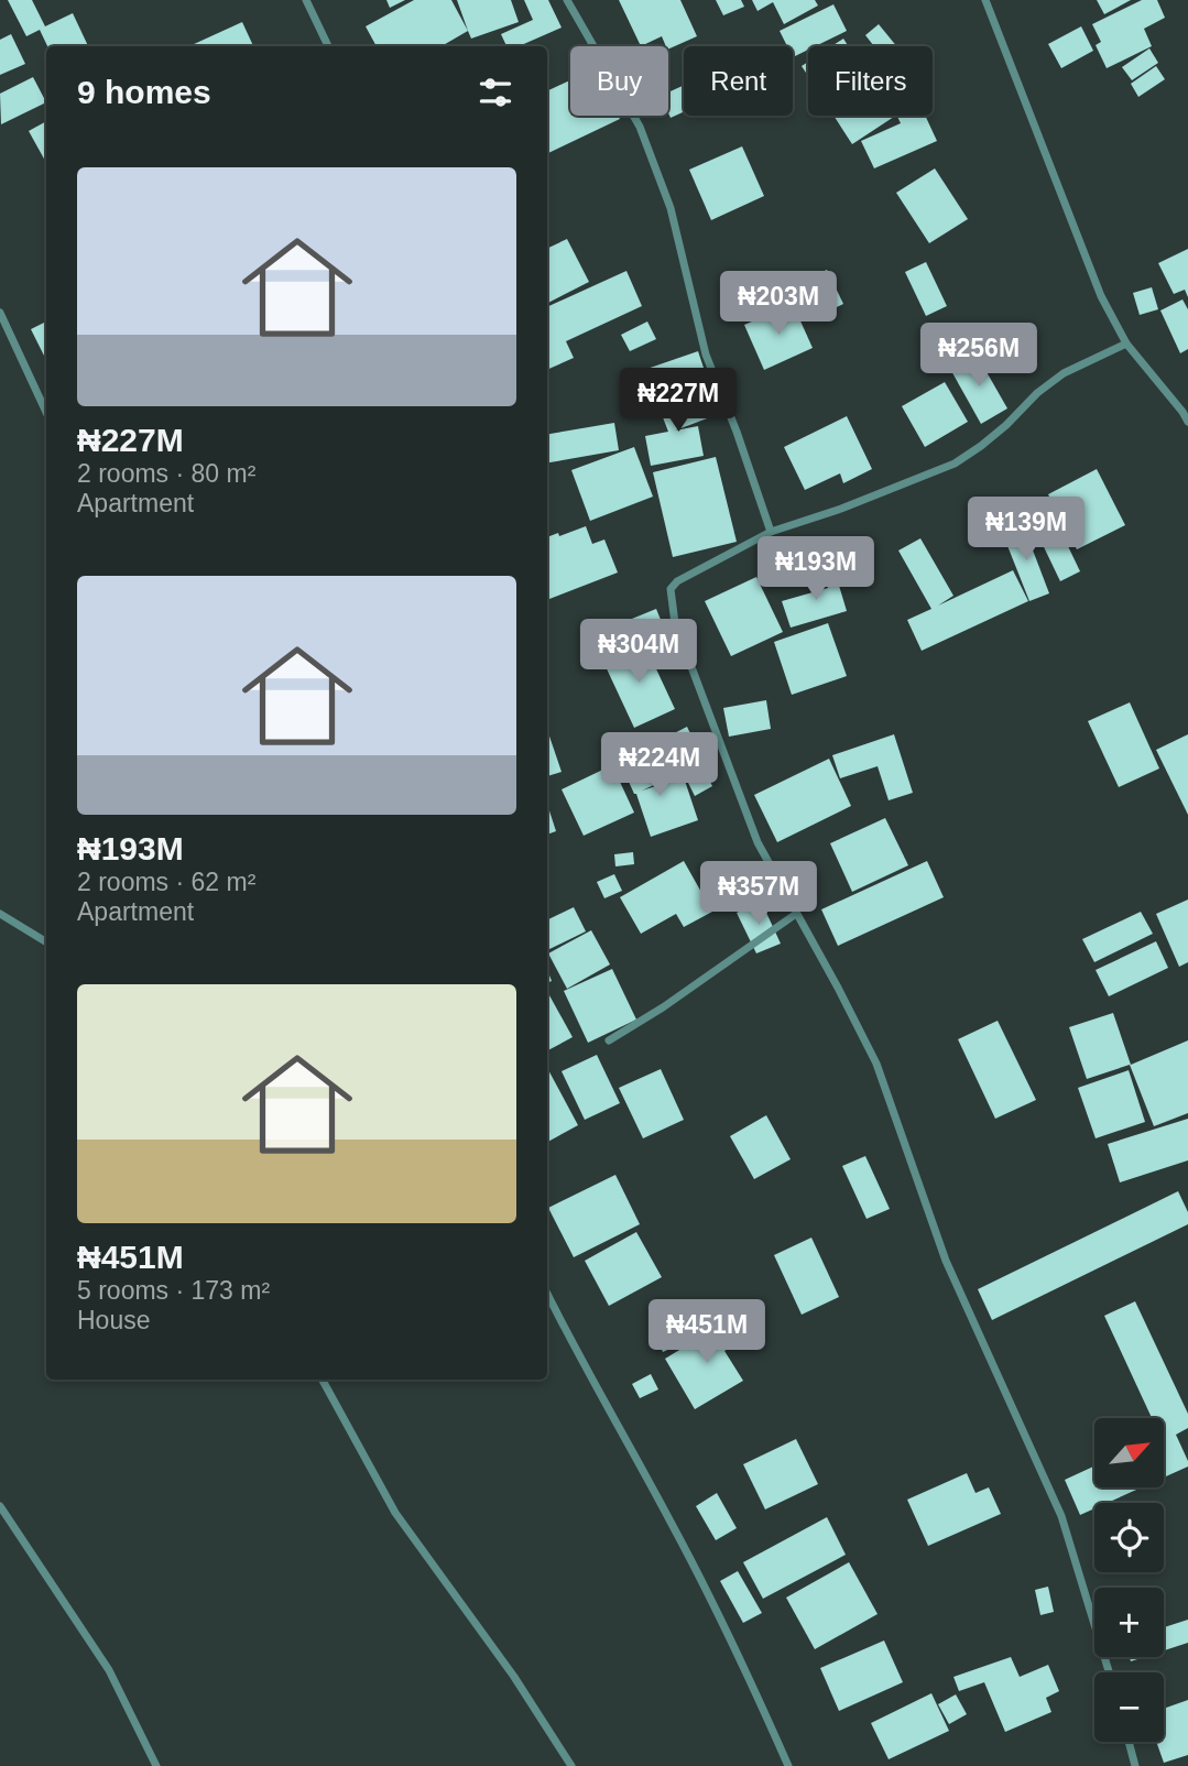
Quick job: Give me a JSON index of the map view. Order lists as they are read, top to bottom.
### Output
{
  "north": "top right",
  "page": {
    "chip": ["Buy", "Rent", "Filters"],
    "heading": "9 homes",
    "list": [
      {
        "name": "₦227M",
        "note": "2 rooms · 80 m² · Apartment"
      },
      {
        "name": "₦193M",
        "note": "2 rooms · 62 m² · Apartment"
      },
      {
        "name": "₦451M",
        "note": "5 rooms · 173 m² · House"
      }
    ],
    "price": [
      "₦203M",
      "₦256M",
      "₦227M",
      "₦139M",
      "₦193M",
      "₦304M",
      "₦224M",
      "₦357M",
      "₦451M"
    ],
    "map_buttons": ["+", "−"]
  }
}
